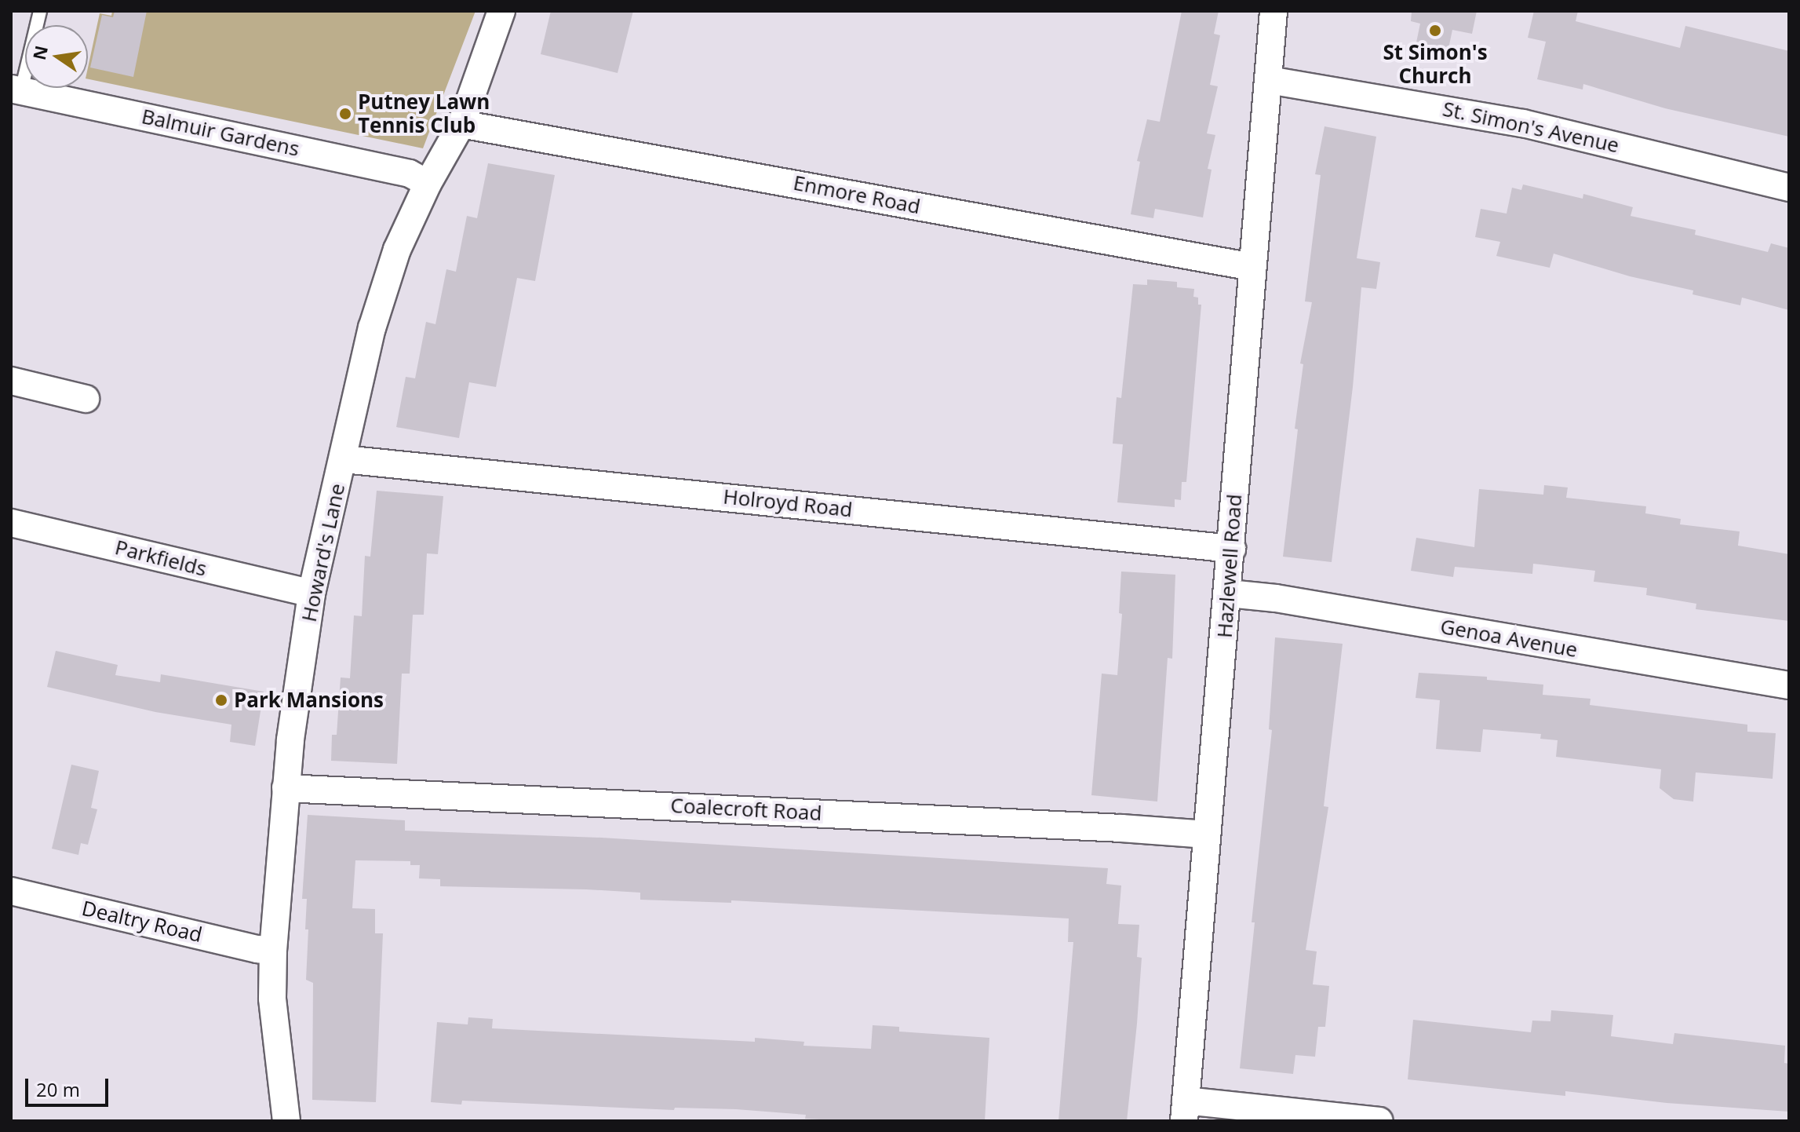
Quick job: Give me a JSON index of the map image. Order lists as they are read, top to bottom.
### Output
{
  "streets": {
    "street": [
      "St. Simon's Avenue",
      "Balmuir Gardens",
      "Enmore Road",
      "Holroyd Road",
      "Howard's Lane",
      "Parkfields",
      "Hazlewell Road",
      "Genoa Avenue",
      "Coalecroft Road",
      "Dealtry Road"
    ]
  },
  "crossings": [
    ["St. Simon's Avenue", "Hazlewell Road"],
    ["Balmuir Gardens", "Howard's Lane"],
    ["Enmore Road", "Howard's Lane"],
    ["Enmore Road", "Hazlewell Road"],
    ["Holroyd Road", "Howard's Lane"],
    ["Holroyd Road", "Hazlewell Road"],
    ["Howard's Lane", "Parkfields"],
    ["Howard's Lane", "Coalecroft Road"],
    ["Howard's Lane", "Dealtry Road"],
    ["Hazlewell Road", "Genoa Avenue"],
    ["Hazlewell Road", "Coalecroft Road"]
  ],
  "places": ["St Simon's Church", "Putney Lawn Tennis Club", "Park Mansions"],
  "scale_bar": "20 m",
  "north": "left"
}
